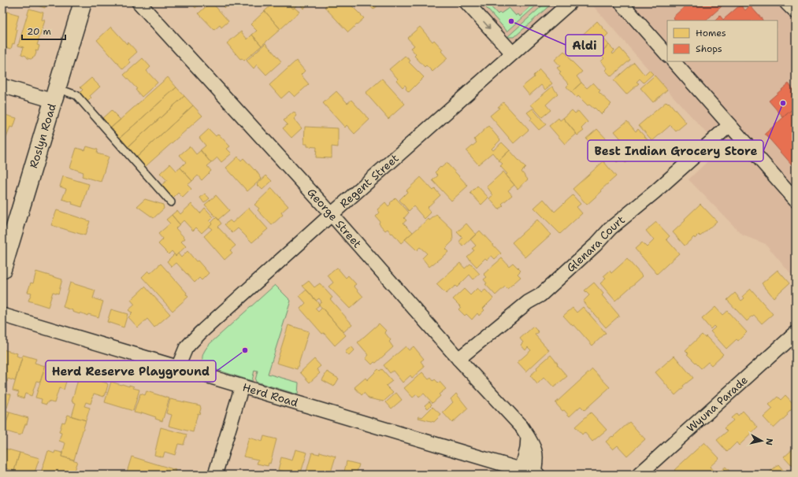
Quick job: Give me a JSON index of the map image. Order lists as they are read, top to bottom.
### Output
{
  "streets": {
    "street": [
      "Roslyn Road",
      "Regent Street",
      "George Street",
      "Glenara Court",
      "Herd Road",
      "Wyuna Parade"
    ]
  },
  "crossings": [
    ["Regent Street", "George Street"],
    ["Regent Street", "Herd Road"],
    ["George Street", "Glenara Court"],
    ["George Street", "Herd Road"]
  ],
  "places": ["Aldi", "Best Indian Grocery Store", "Herd Reserve Playground"],
  "legend": ["Homes", "Shops"],
  "scale_bar": "20 m",
  "north": "right"
}
